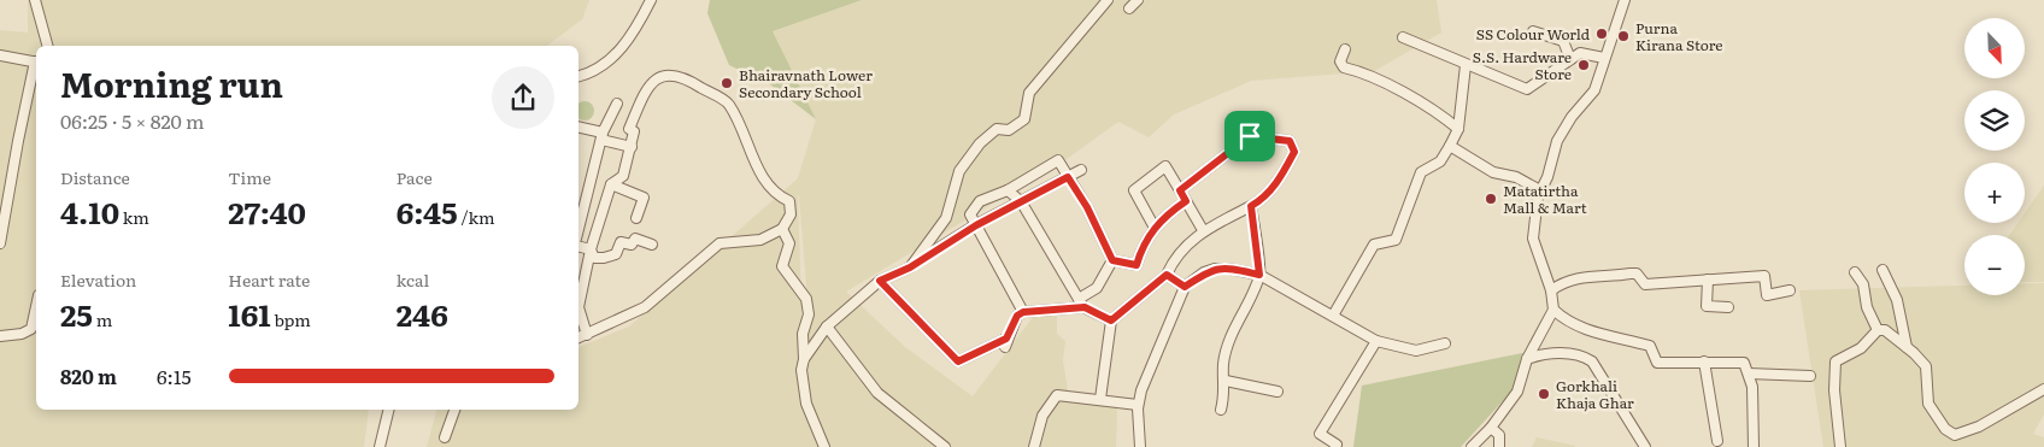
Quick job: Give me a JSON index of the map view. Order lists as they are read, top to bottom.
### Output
{
  "places": [
    "SS Colour World",
    "Purna Kirana Store",
    "S.S. Hardware Store",
    "Bhairavnath Lower Secondary School",
    "Matatirtha Mall & Mart",
    "Gorkhali Khaja Ghar"
  ],
  "north": "bottom right",
  "page": {
    "map_buttons": ["+", "−"],
    "heading": ["Morning run", "06:25 · 5 × 820 m"],
    "stats": [
      ["Distance", "4.10 km"],
      ["Time", "27:40"],
      ["Pace", "6:45 /km"],
      ["Elevation", "25 m"],
      ["Heart rate", "161 bpm"],
      ["kcal", "246"]
    ],
    "list": [
      {
        "name": "820 m",
        "note": "6:15"
      }
    ]
  }
}
